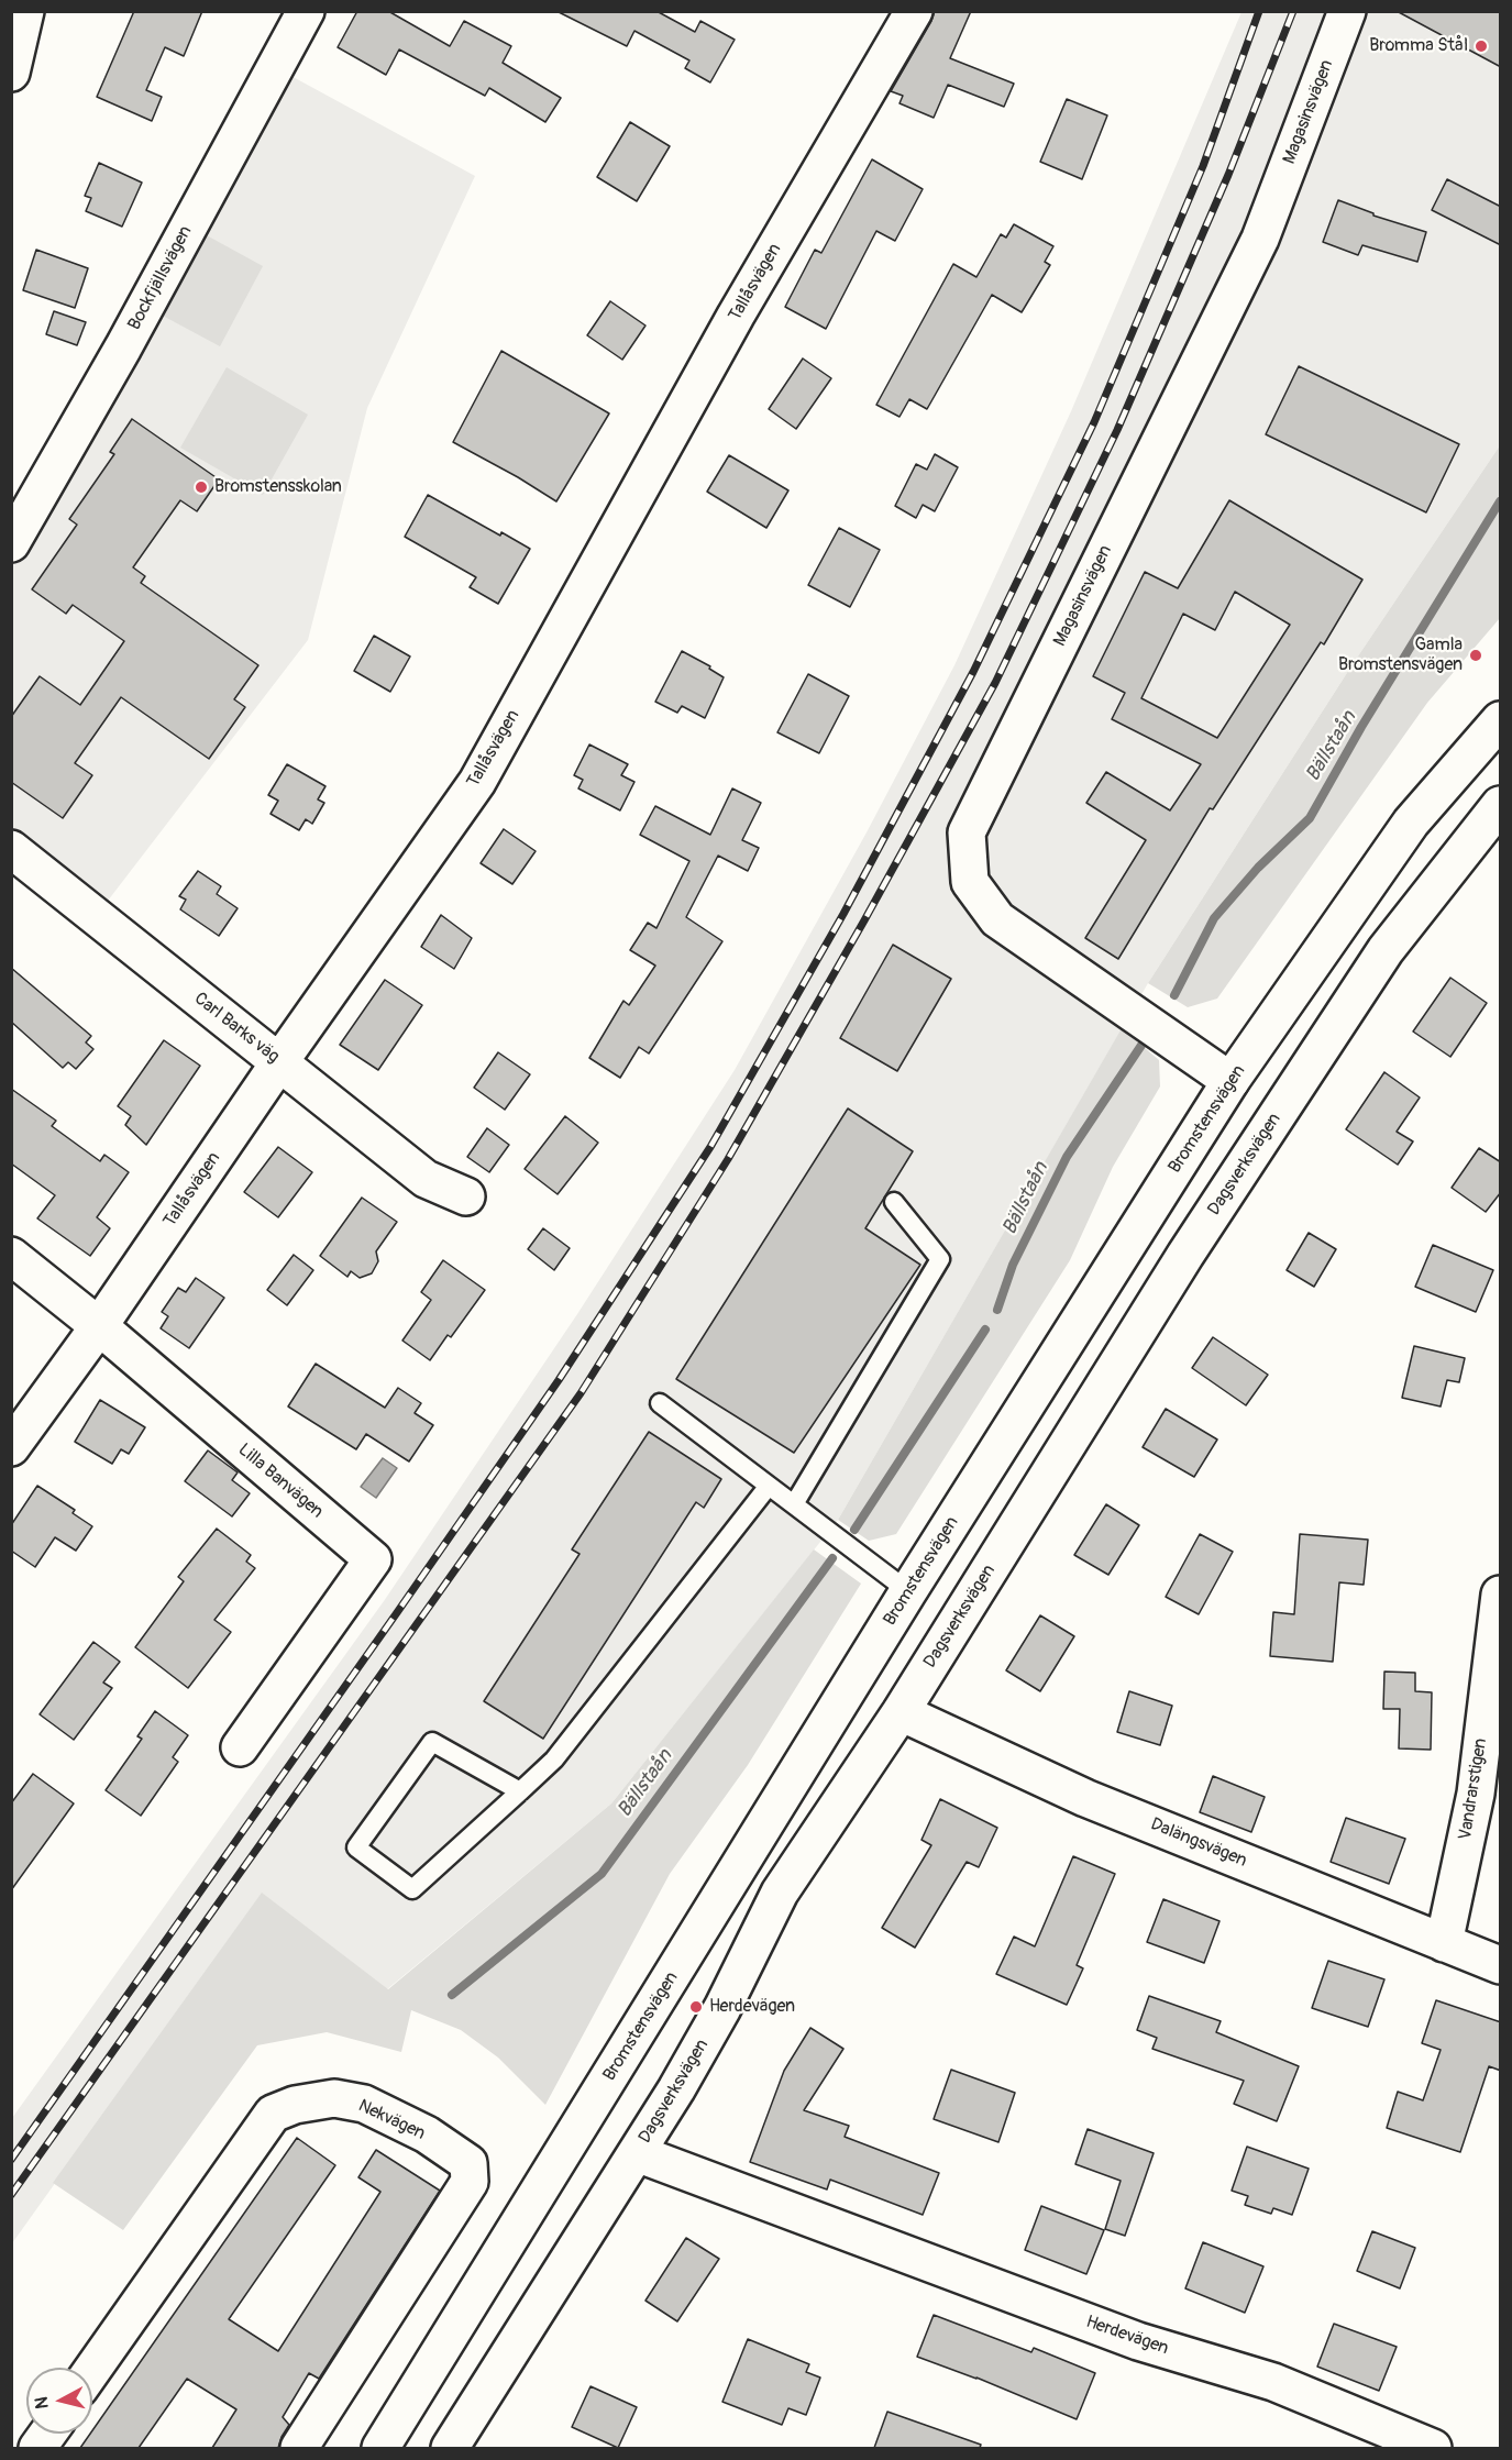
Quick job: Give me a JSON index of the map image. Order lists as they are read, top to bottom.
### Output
{
  "streets": {
    "street": [
      "Magasinsvägen",
      "Bockfjällsvägen",
      "Tallåsvägen",
      "Carl Barks väg",
      "Bromstensvägen",
      "Dagsverksvägen",
      "Lilla Banvägen",
      "Vandrarstigen",
      "Dalängsvägen",
      "Nekvägen",
      "Herdevägen"
    ]
  },
  "crossings": [
    ["Magasinsvägen", "Bromstensvägen"],
    ["Tallåsvägen", "Carl Barks väg"],
    ["Tallåsvägen", "Lilla Banvägen"],
    ["Dagsverksvägen", "Dalängsvägen"],
    ["Dagsverksvägen", "Herdevägen"],
    ["Vandrarstigen", "Dalängsvägen"]
  ],
  "water": ["Bällstaån"],
  "places": [
    "Bromma Stål",
    "Bromstensskolan",
    "Gamla Bromstensvägen",
    "Herdevägen"
  ],
  "north": "left"
}
